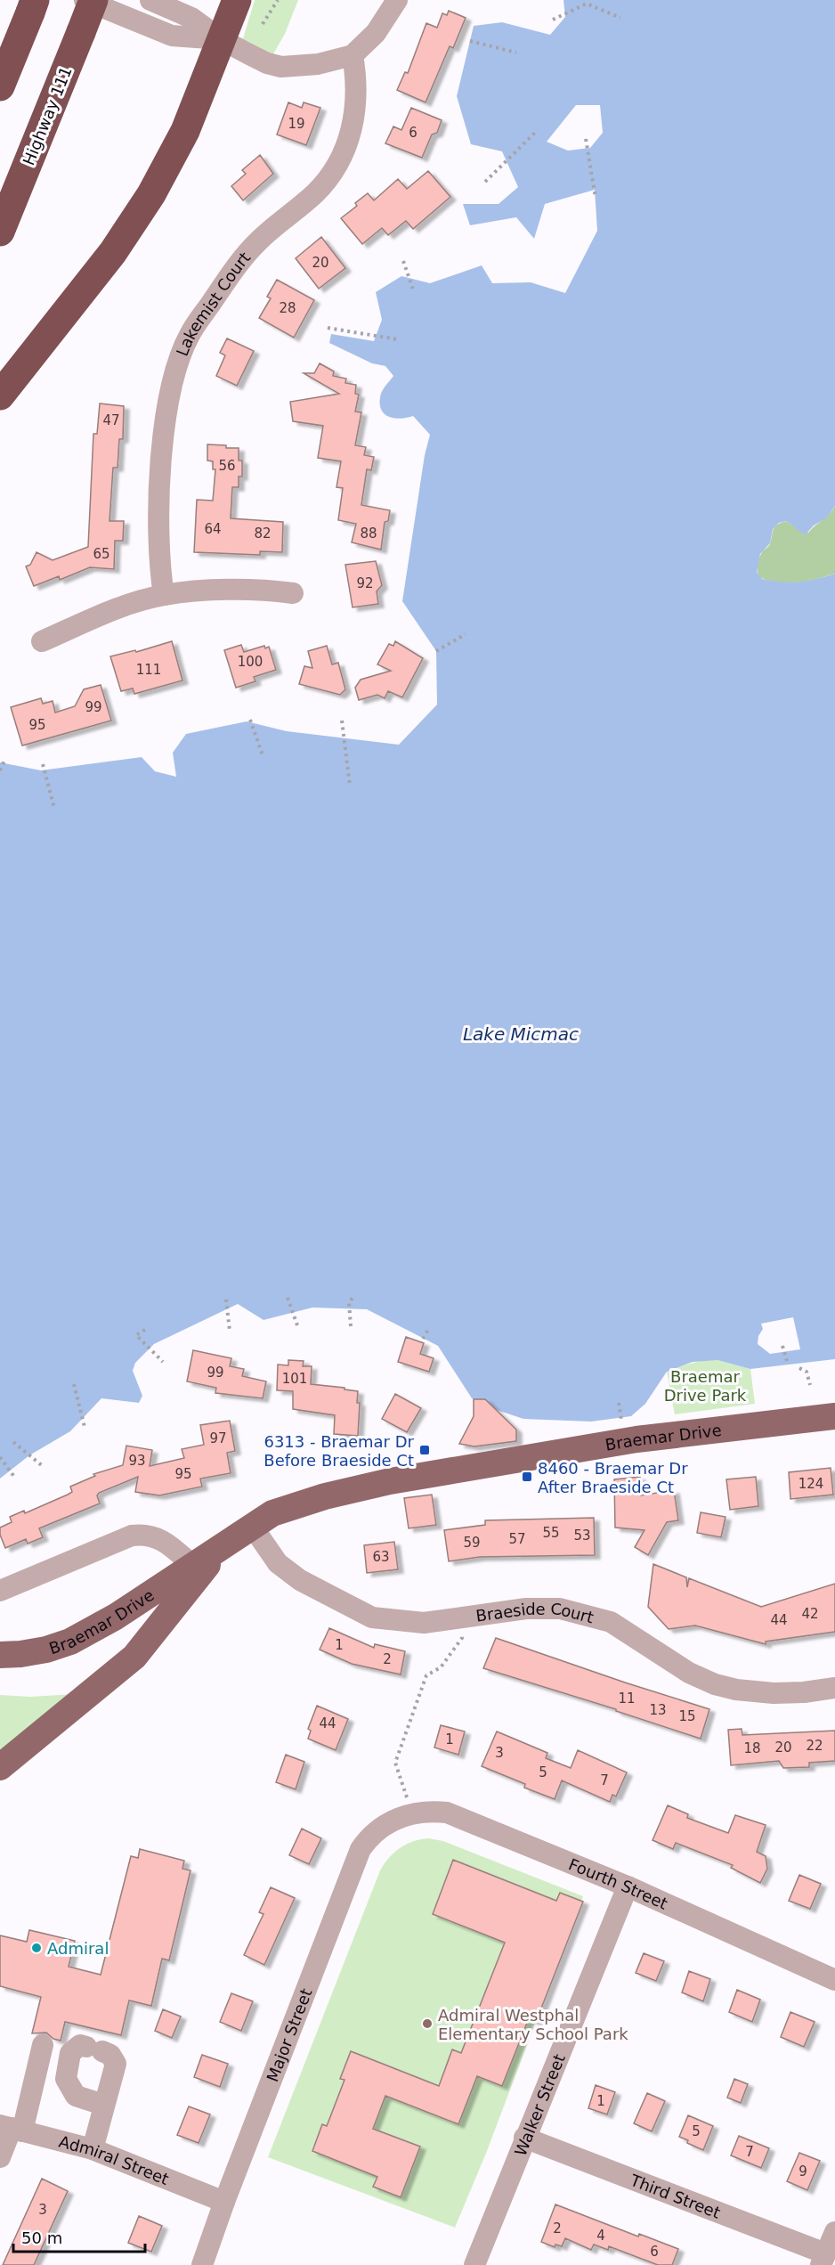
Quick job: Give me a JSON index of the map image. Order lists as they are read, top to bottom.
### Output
{
  "streets": {
    "highway": ["Highway 111"],
    "main road": ["Braemar Drive"],
    "street": [
      "Lakemist Court",
      "Braeside Court",
      "Fourth Street",
      "Major Street",
      "Walker Street",
      "Admiral Street",
      "Third Street"
    ]
  },
  "crossings": [
    ["Braemar Drive", "Braeside Court"],
    ["Fourth Street", "Major Street"],
    ["Fourth Street", "Walker Street"],
    ["Major Street", "Admiral Street"],
    ["Walker Street", "Third Street"]
  ],
  "water": ["Lake Micmac"],
  "parks": ["Braemar Drive Park"],
  "places": {
    "transit": ["6313 - Braemar Dr Before Braeside Ct", "8460 - Braemar Dr After Braeside Ct"],
    "other": ["Admiral", "Admiral Westphal Elementary School Park"]
  },
  "house_numbers": [
    "19",
    "6",
    "20",
    "28",
    "47",
    "56",
    "64",
    "82",
    "88",
    "65",
    "92",
    "100",
    "111",
    "99",
    "95",
    "99",
    "101",
    "97",
    "93",
    "95",
    "124",
    "55",
    "53",
    "57",
    "59",
    "63",
    "42",
    "44",
    "1",
    "2",
    "11",
    "13",
    "15",
    "44",
    "1",
    "22",
    "20",
    "18",
    "3",
    "5",
    "7",
    "1",
    "5",
    "7",
    "9",
    "3",
    "2",
    "4",
    "6"
  ],
  "scale_bar": "50 m"
}
